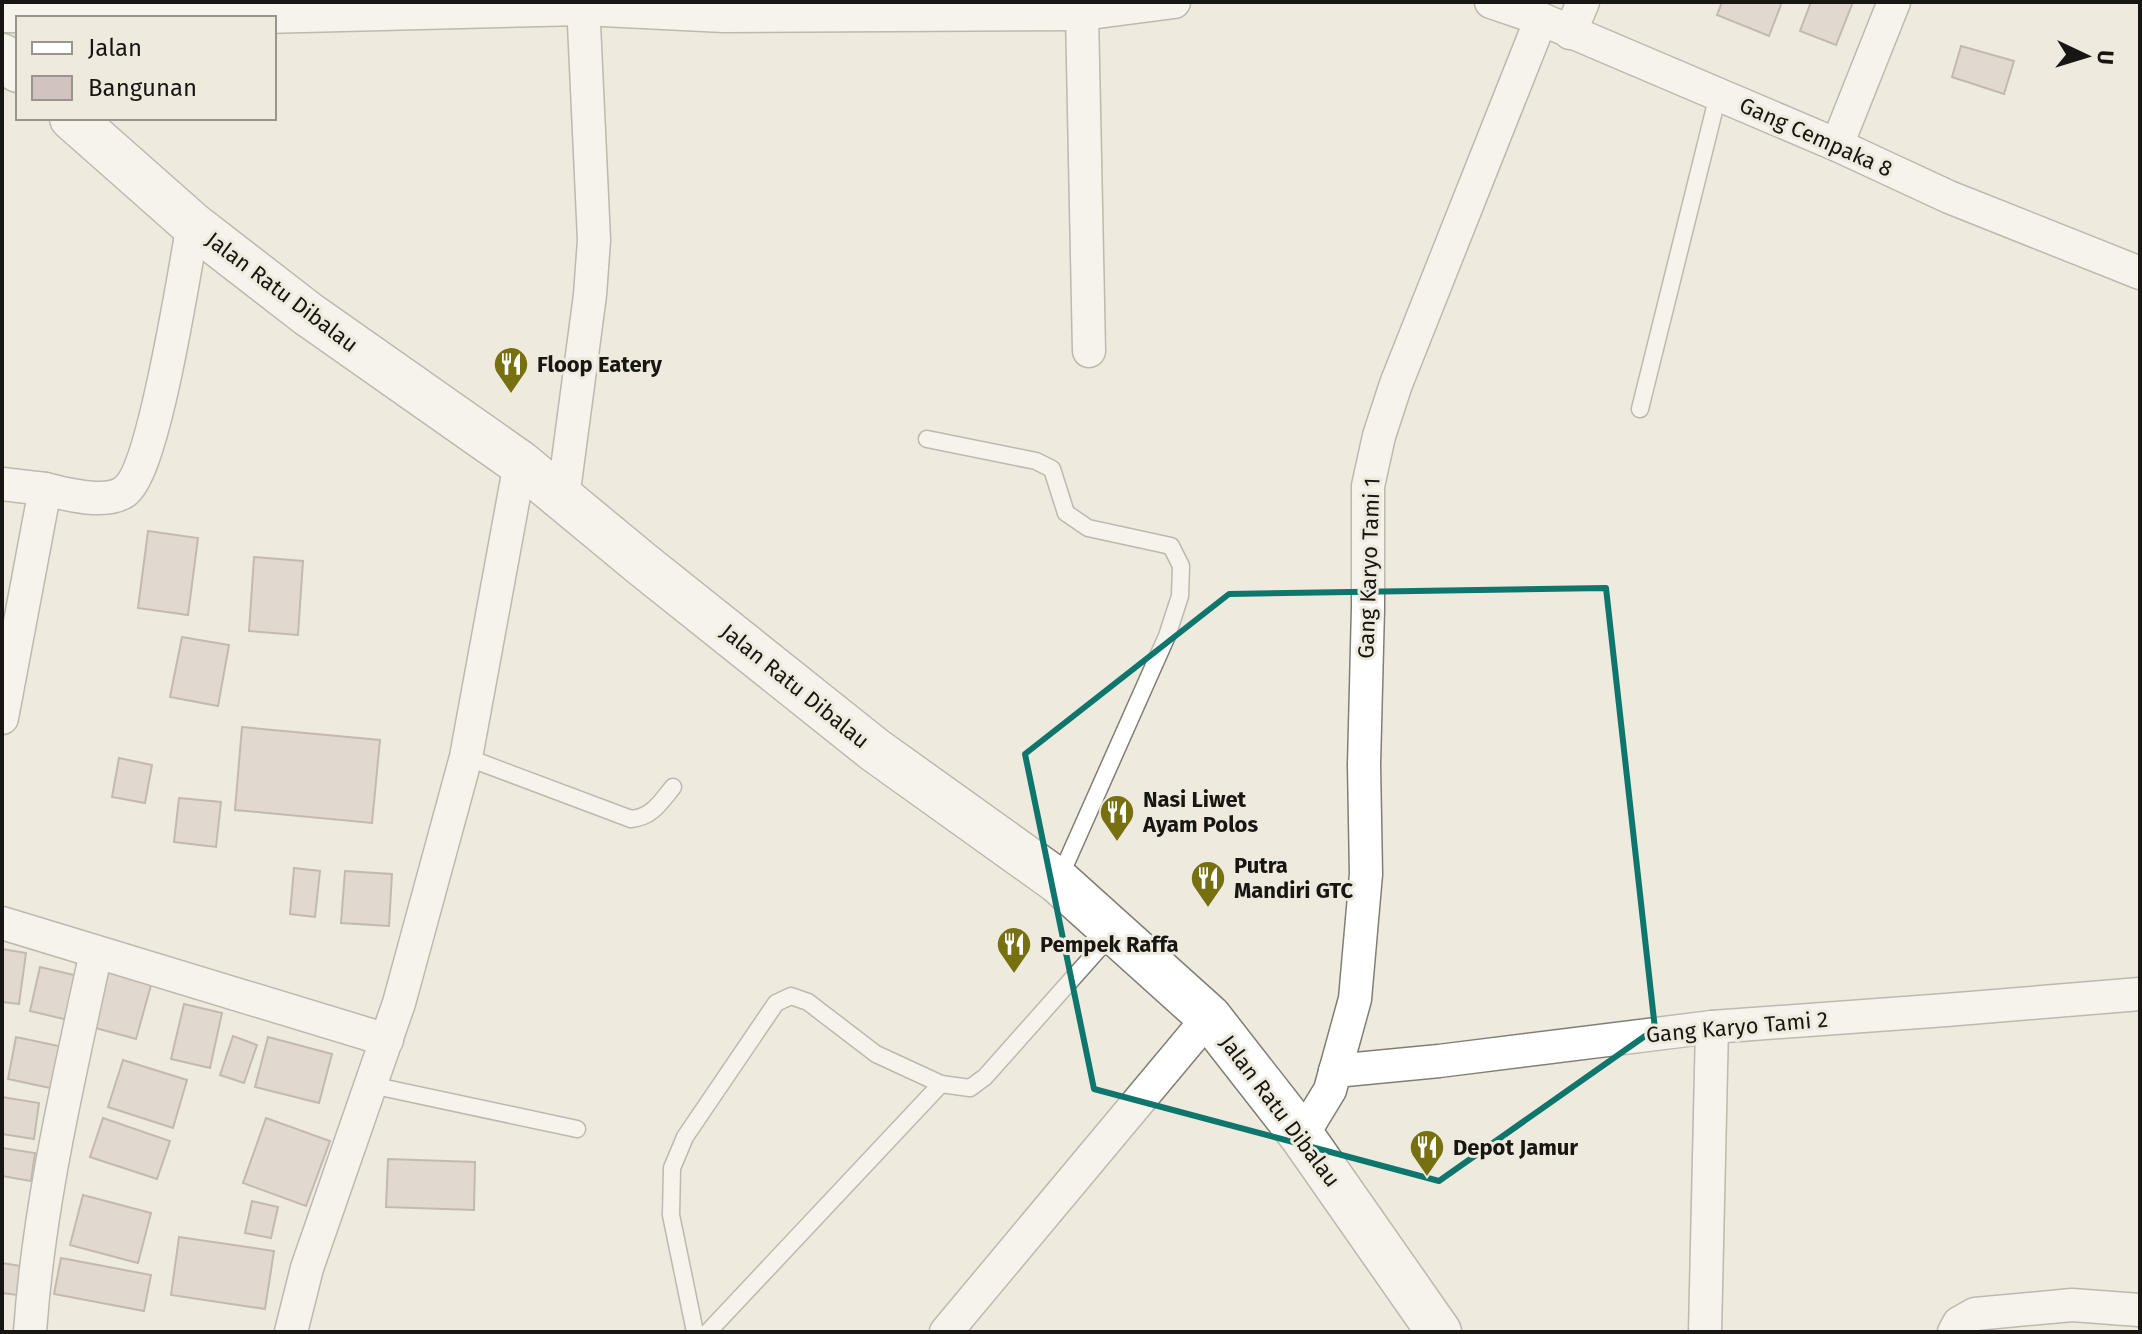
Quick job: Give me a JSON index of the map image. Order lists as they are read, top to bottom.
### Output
{
  "streets": {
    "main road": ["Jalan Ratu Dibalau"],
    "street": ["Gang Cempaka 8", "Gang Karyo Tami 1", "Gang Karyo Tami 2"]
  },
  "crossings": [
    ["Gang Cempaka 8", "Gang Karyo Tami 1"],
    ["Jalan Ratu Dibalau", "Gang Karyo Tami 1"],
    ["Gang Karyo Tami 1", "Gang Karyo Tami 2"]
  ],
  "places": {
    "restaurant": [
      "Floop Eatery",
      "Nasi Liwet Ayam Polos",
      "Putra Mandiri GTC",
      "Pempek Raffa",
      "Depot Jamur"
    ]
  },
  "legend": ["Jalan", "Bangunan"],
  "north": "right"
}
